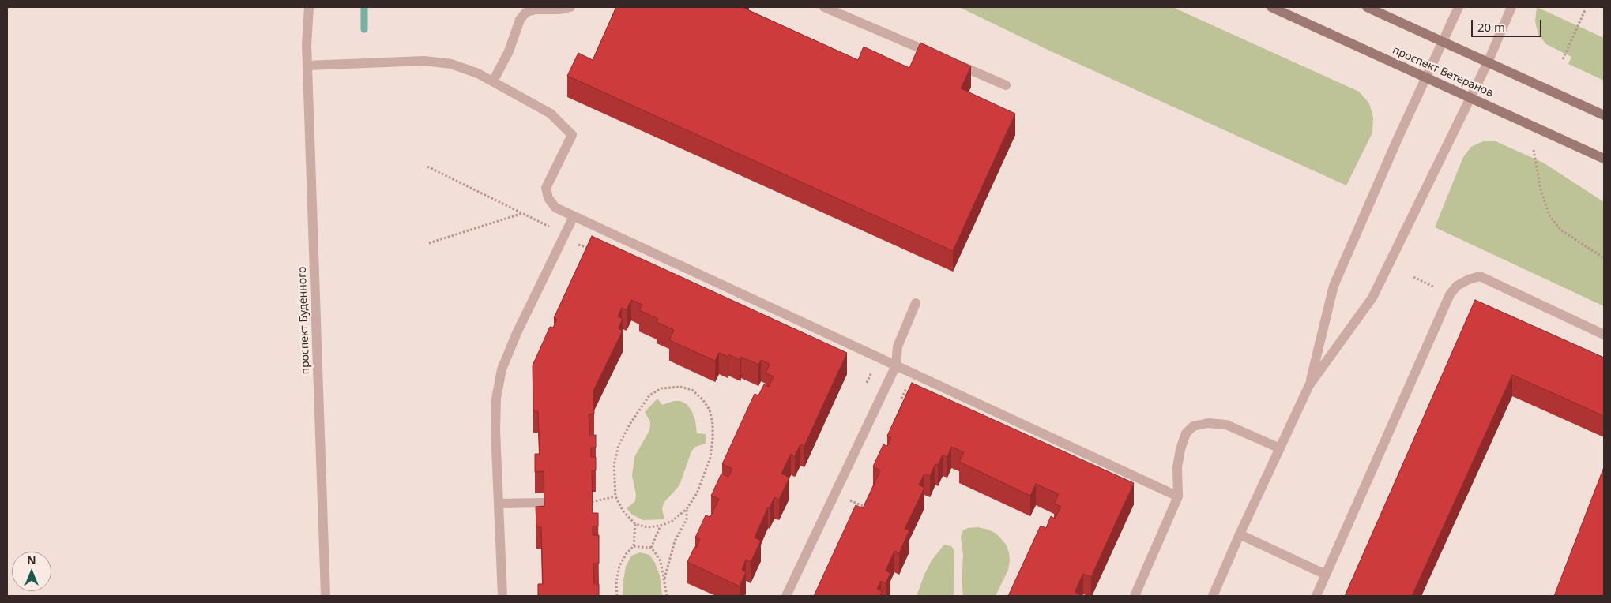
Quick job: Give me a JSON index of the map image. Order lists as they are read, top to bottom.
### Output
{
  "streets": {
    "main road": ["проспект Ветеранов"],
    "street": ["проспект Будённого"]
  },
  "scale_bar": "20 m",
  "north": "top"
}
